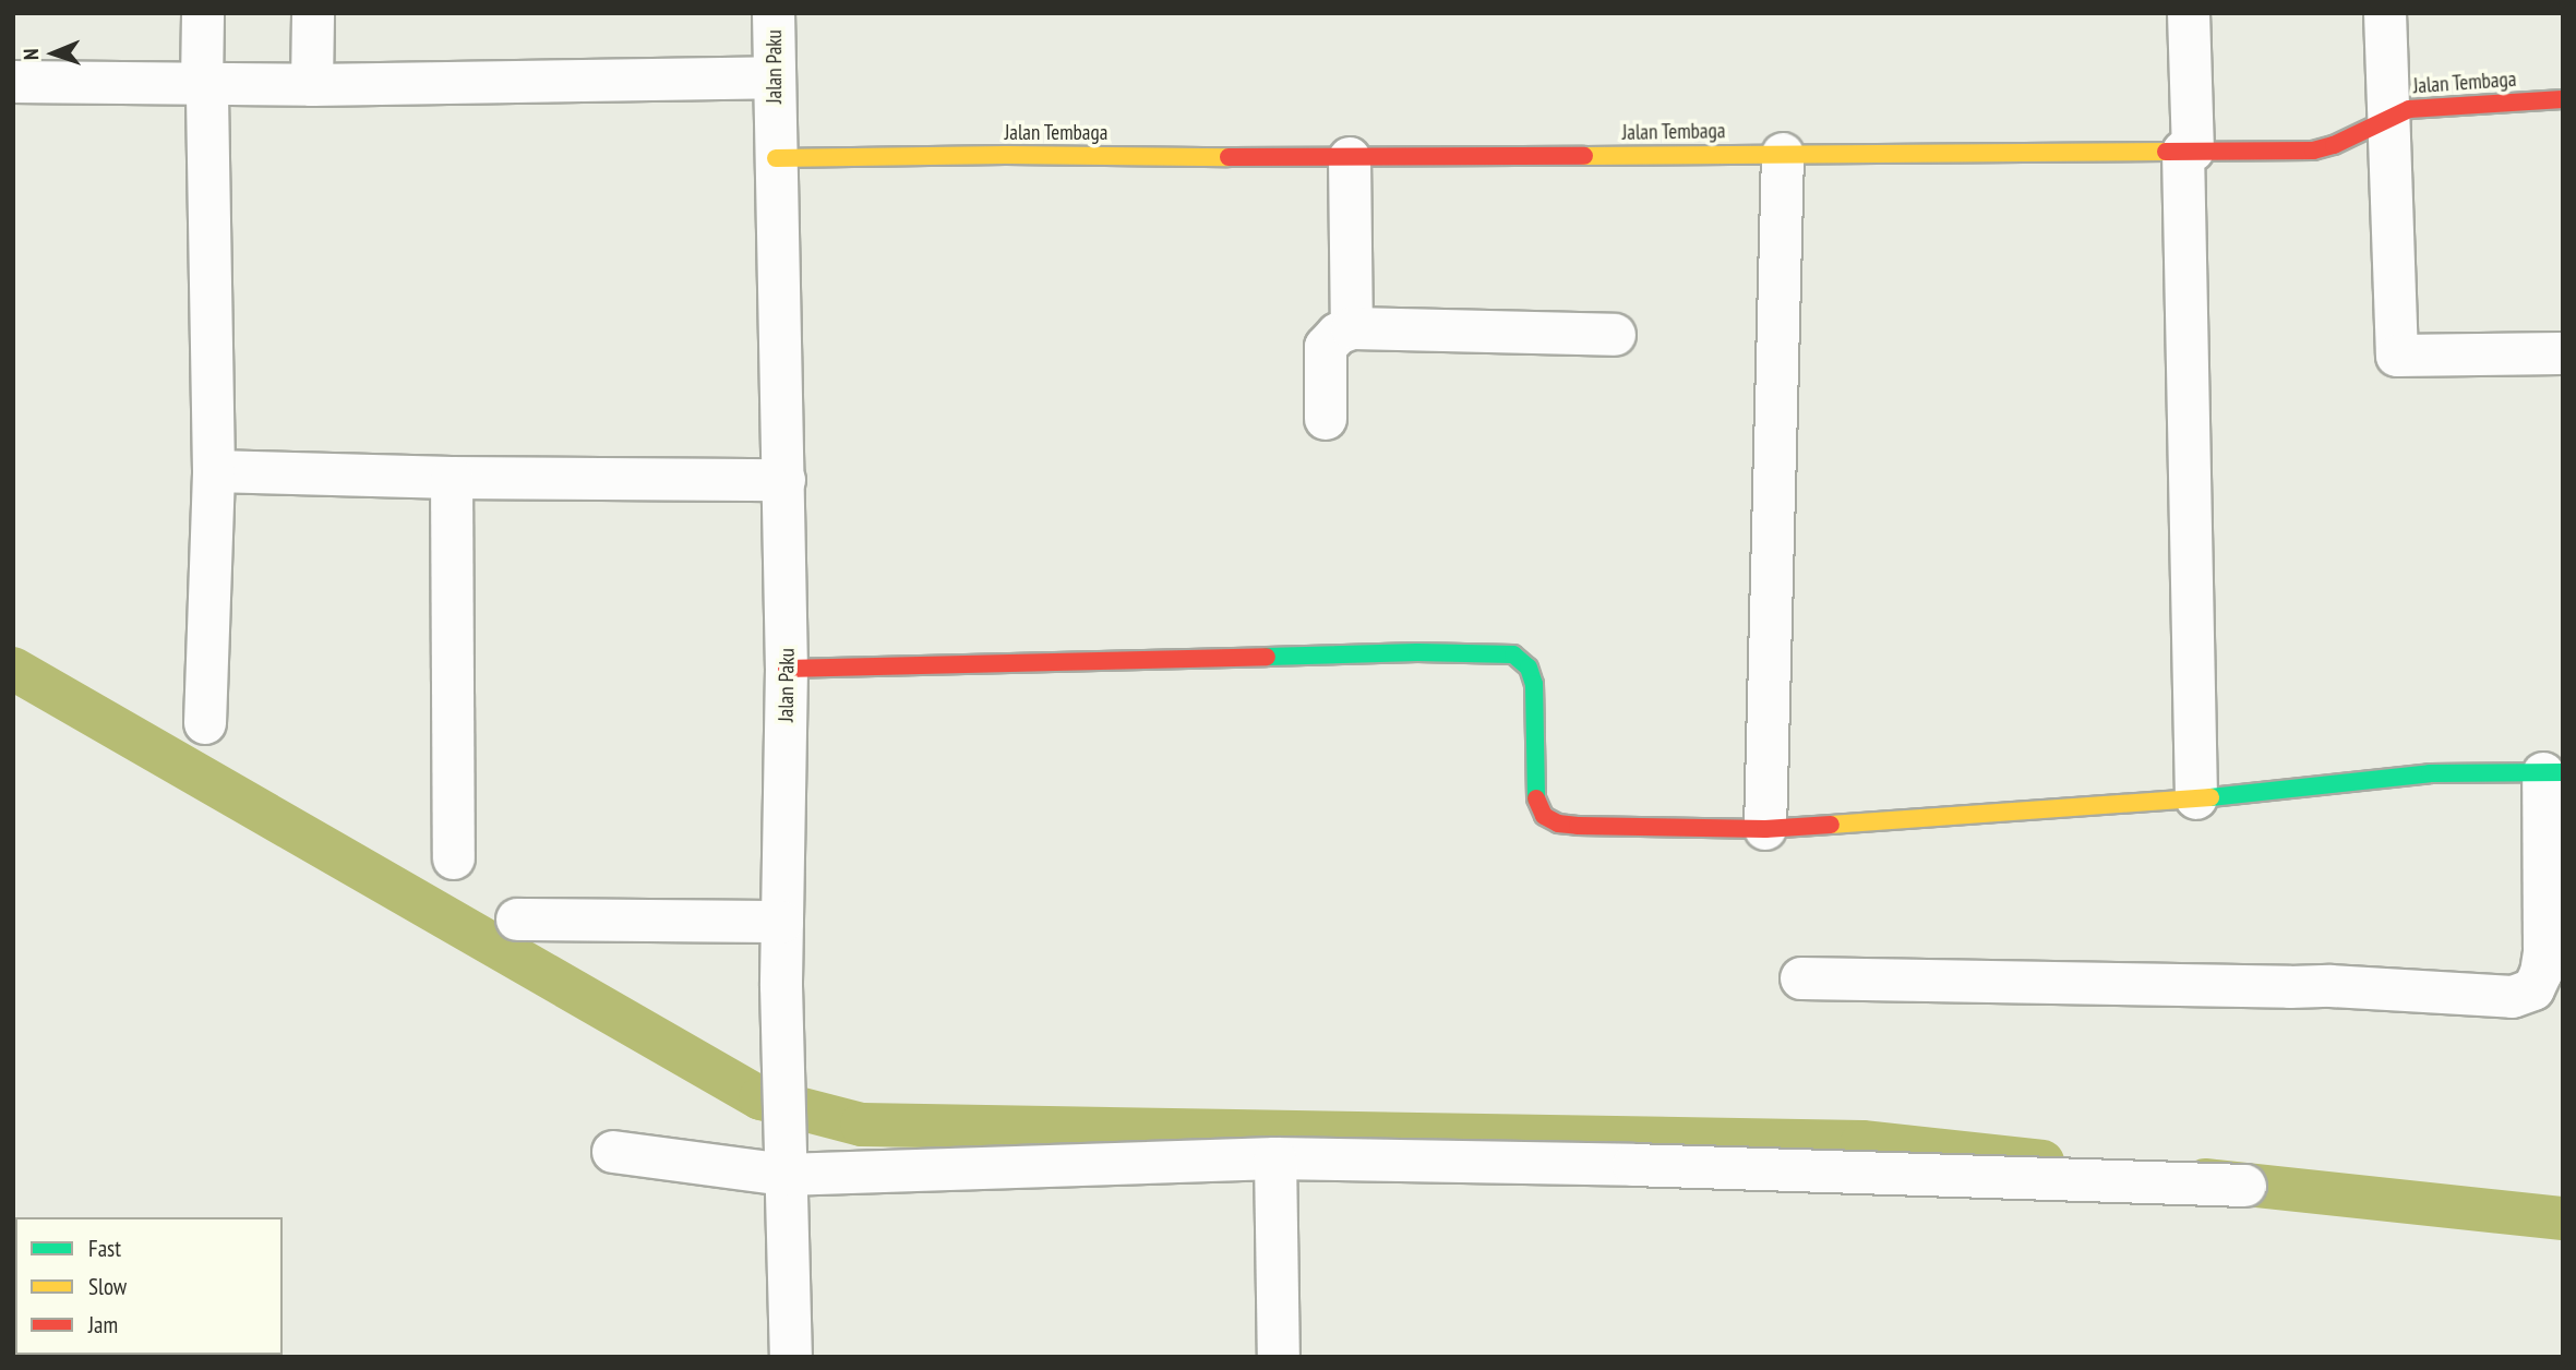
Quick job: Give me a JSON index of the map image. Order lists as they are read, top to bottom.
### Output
{
  "streets": {
    "street": ["Jalan Paku", "Jalan Tembaga"]
  },
  "crossings": [
    ["Jalan Paku", "Jalan Tembaga"]
  ],
  "legend": ["Fast", "Slow", "Jam"],
  "north": "left"
}
